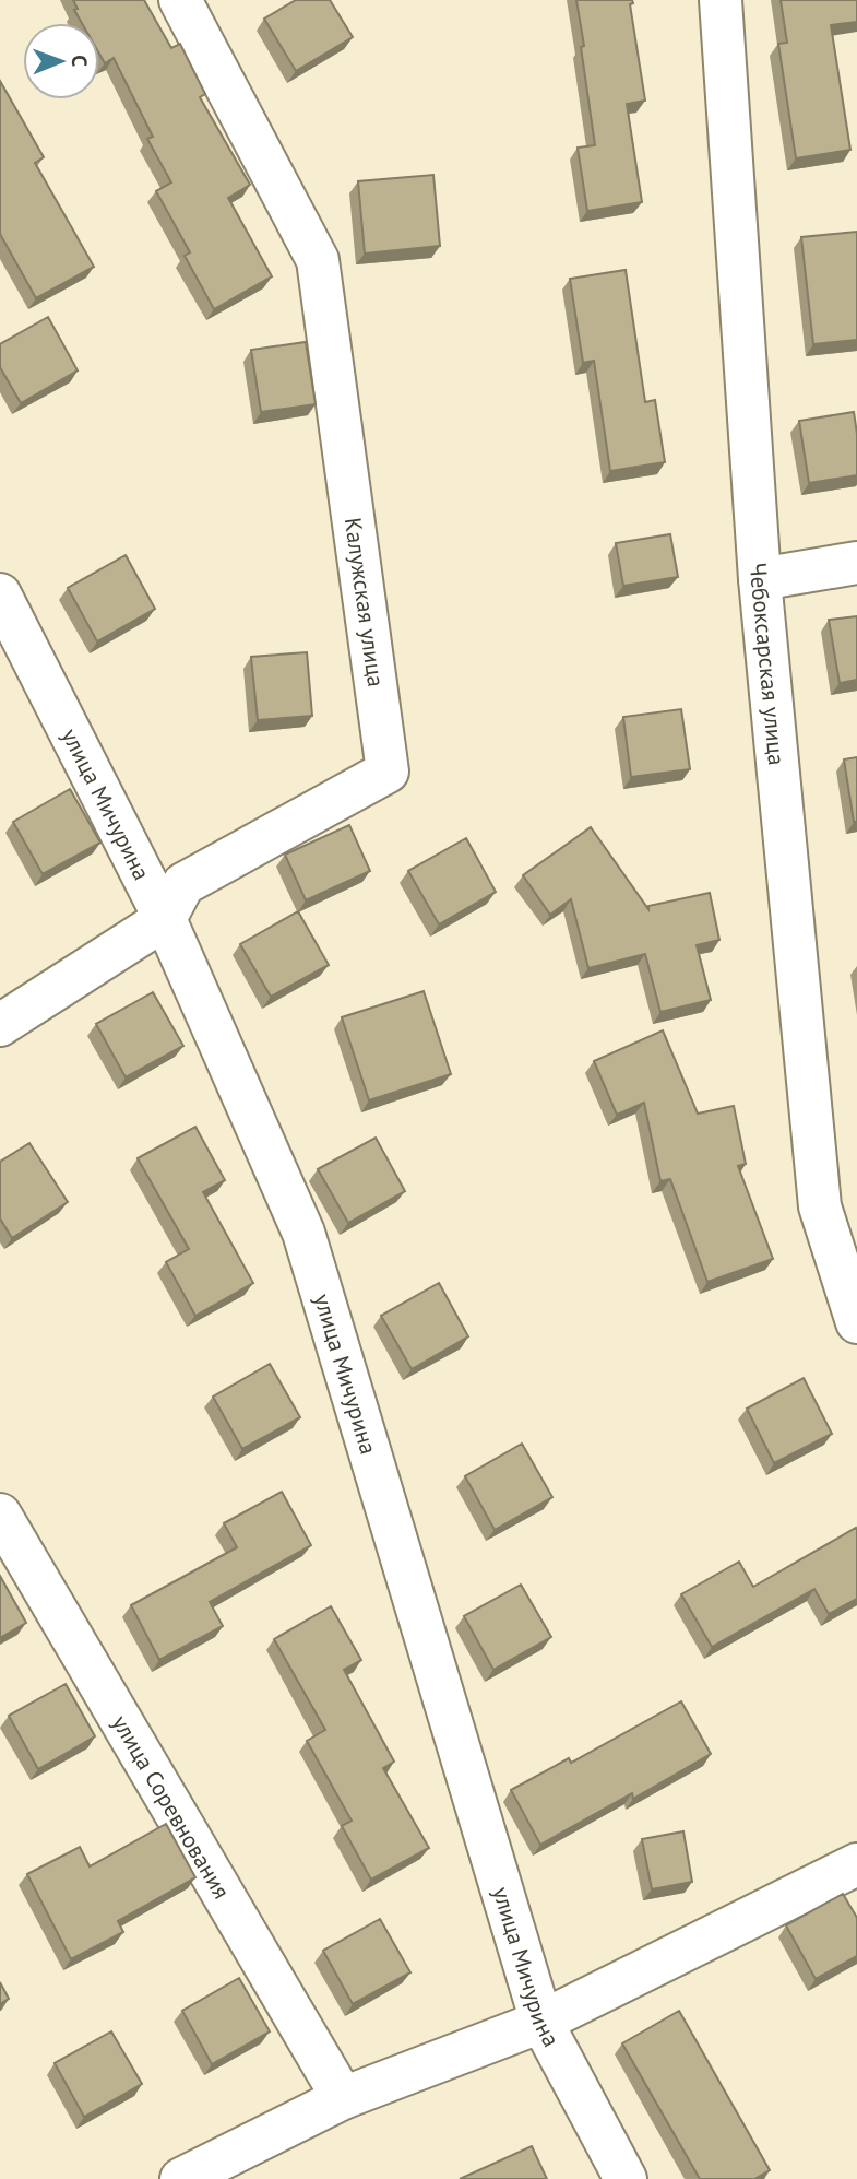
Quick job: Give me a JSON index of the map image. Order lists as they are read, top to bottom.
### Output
{
  "streets": {
    "street": [
      "Калужская улица",
      "Чебоксарская улица",
      "улица Мичурина",
      "улица Соревнования"
    ]
  },
  "crossings": [
    ["Калужская улица", "улица Мичурина"]
  ],
  "north": "right"
}
